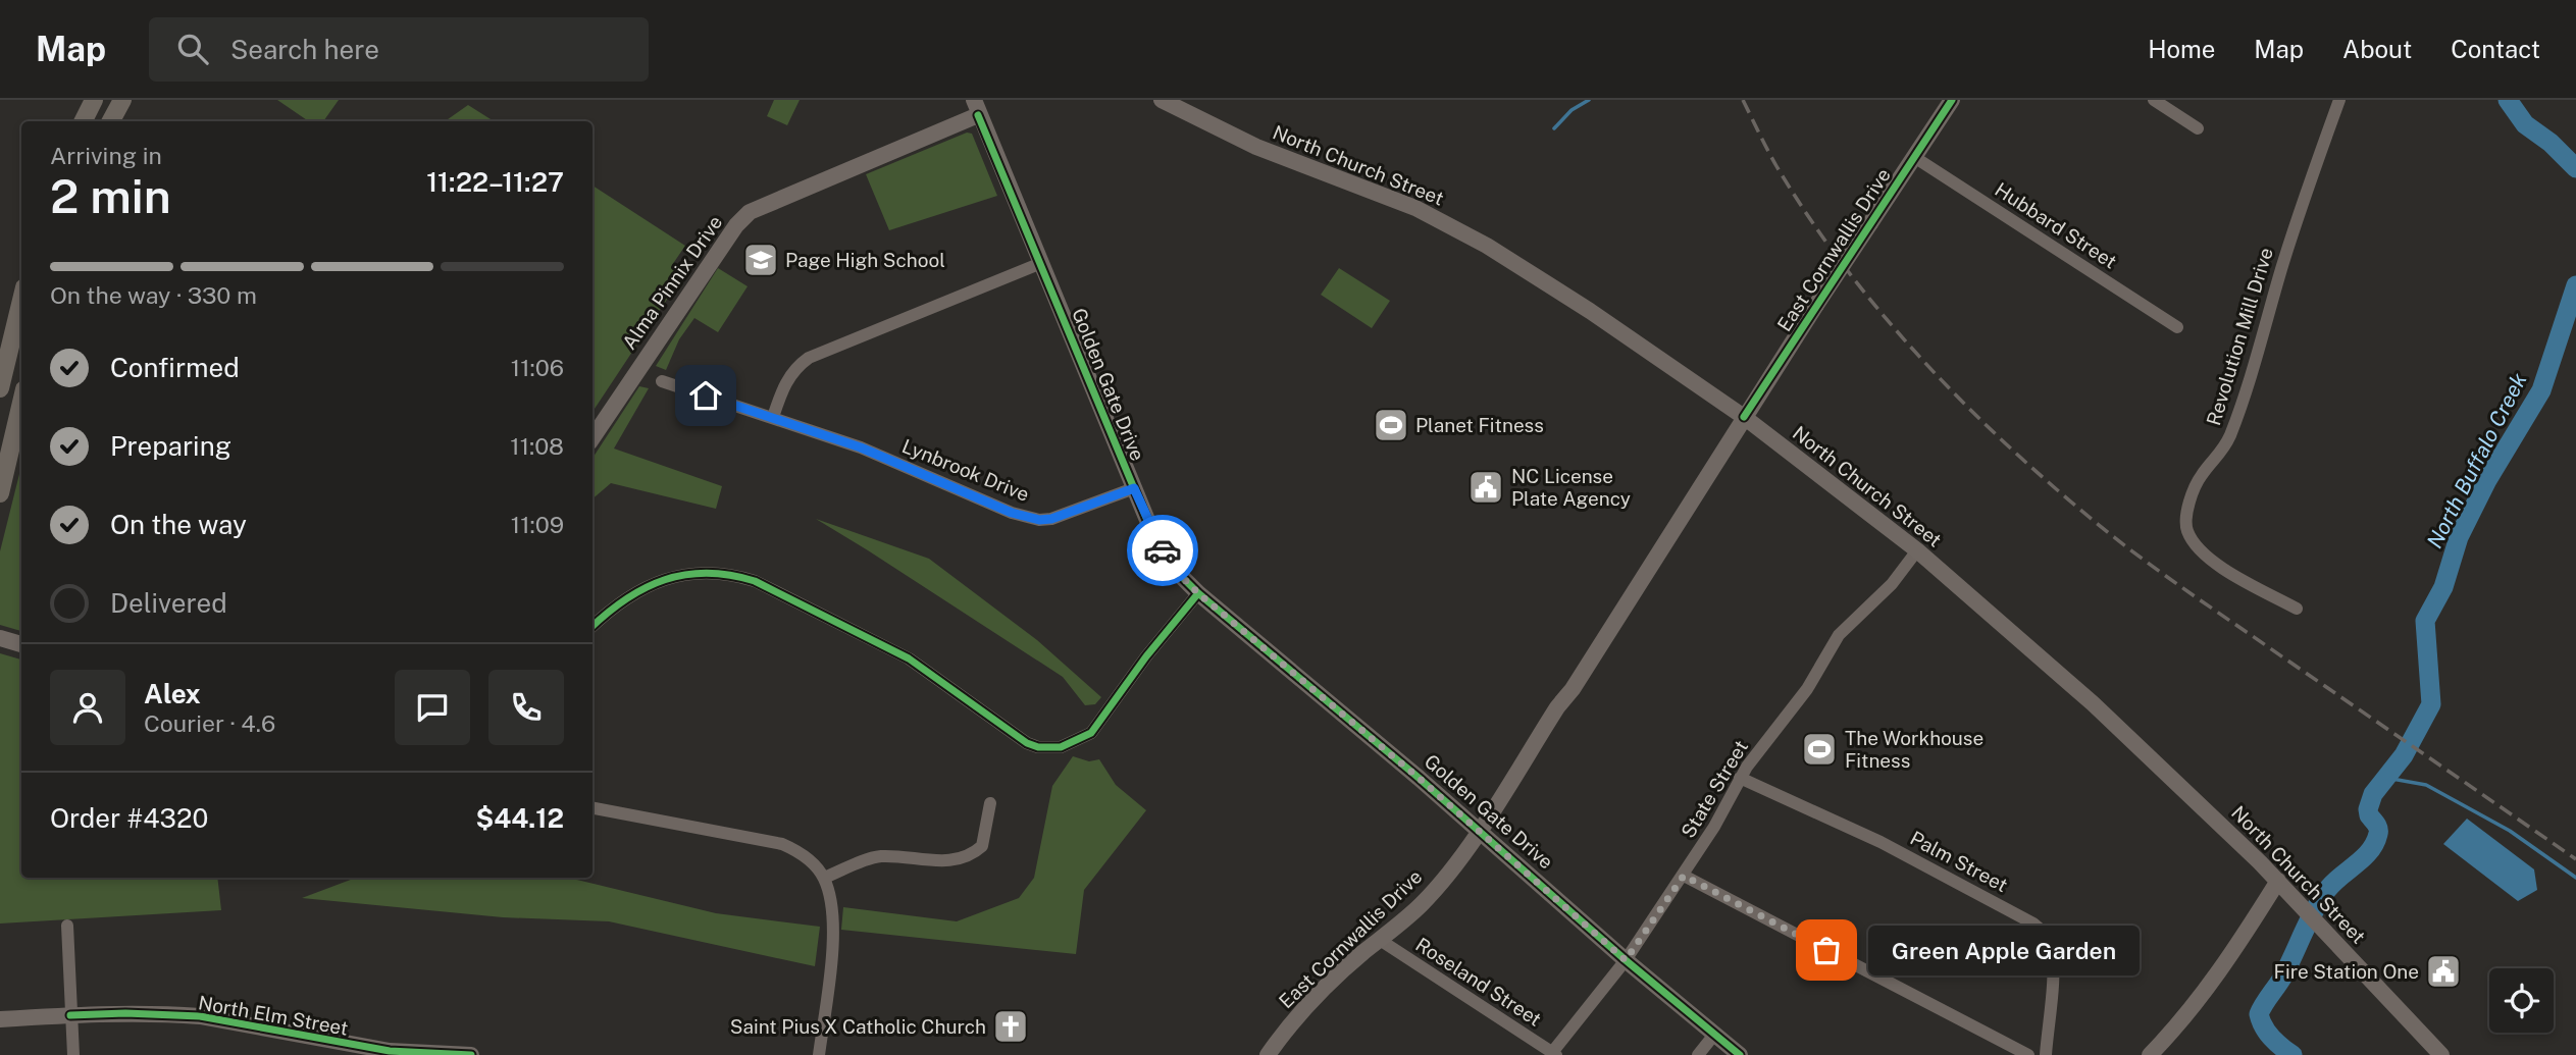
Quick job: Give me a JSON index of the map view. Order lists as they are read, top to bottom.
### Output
{
  "streets": {
    "main road": [
      "North Church Street",
      "East Cornwallis Drive",
      "Alma Pinnix Drive",
      "Golden Gate Drive",
      "North Elm Street"
    ],
    "street": [
      "Hubbard Street",
      "Revolution Mill Drive",
      "Lynbrook Drive",
      "State Street",
      "Palm Street",
      "Roseland Street"
    ]
  },
  "crossings": [
    ["North Church Street", "East Cornwallis Drive"],
    ["North Church Street", "State Street"],
    ["Hubbard Street", "East Cornwallis Drive"],
    ["East Cornwallis Drive", "Golden Gate Drive"],
    ["East Cornwallis Drive", "Roseland Street"],
    ["Alma Pinnix Drive", "Golden Gate Drive"],
    ["Golden Gate Drive", "Lynbrook Drive"],
    ["Golden Gate Drive", "State Street"],
    ["State Street", "Palm Street"],
    ["State Street", "Roseland Street"]
  ],
  "water": ["North Buffalo Creek"],
  "places": {
    "school or university": ["Page High School"],
    "sports": ["Planet Fitness", "The Workhouse Fitness"],
    "public building": ["NC License Plate Agency", "Fire Station One"],
    "other": ["Green Apple Garden"],
    "church": ["Saint Pius X Catholic Church"]
  },
  "page": {
    "header": "Map",
    "search": "Search here",
    "nav": [
      "Home",
      "Map",
      "About",
      "Contact"
    ],
    "heading": ["2 min", "Arriving in", "11:22–11:27"],
    "panel": [
      "Alex",
      "Courier · 4.6",
      "Order #4320",
      "$44.12"
    ],
    "bar": "On the way · 330 m",
    "list": [
      ["Confirmed", "11:06"],
      ["Preparing", "11:08"],
      ["On the way", "11:09"],
      "Delivered"
    ],
    "bubble": "Green Apple Garden"
  }
}
